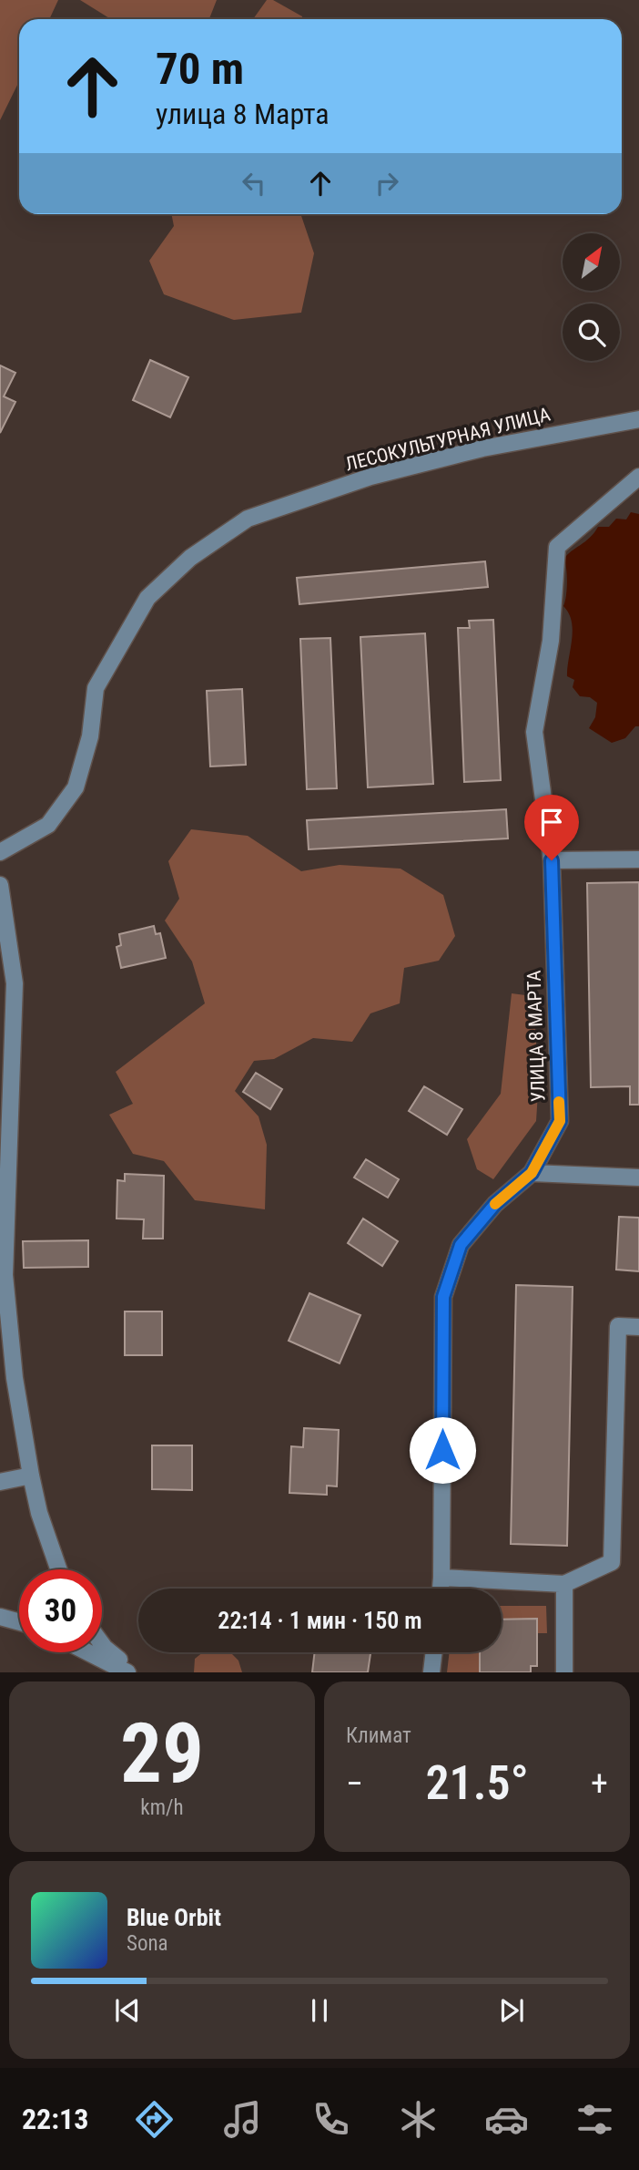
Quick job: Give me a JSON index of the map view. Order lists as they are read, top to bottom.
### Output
{
  "streets": {
    "street": ["ЛЕСОКУЛЬТУРНАЯ УЛИЦА", "УЛИЦА 8 МАРТА"]
  },
  "north": "top right",
  "page": {
    "turn": ["70 m", "улица 8 Марта"],
    "limit": "30",
    "trip": "22:14 · 1 мин · 150 m",
    "tile": [
      ["29", "km/h"],
      "Климат"
    ],
    "heat": ["−", "21.5°", "+"],
    "song": ["Blue Orbit", "Sona"],
    "tabs": "22:13"
  }
}
